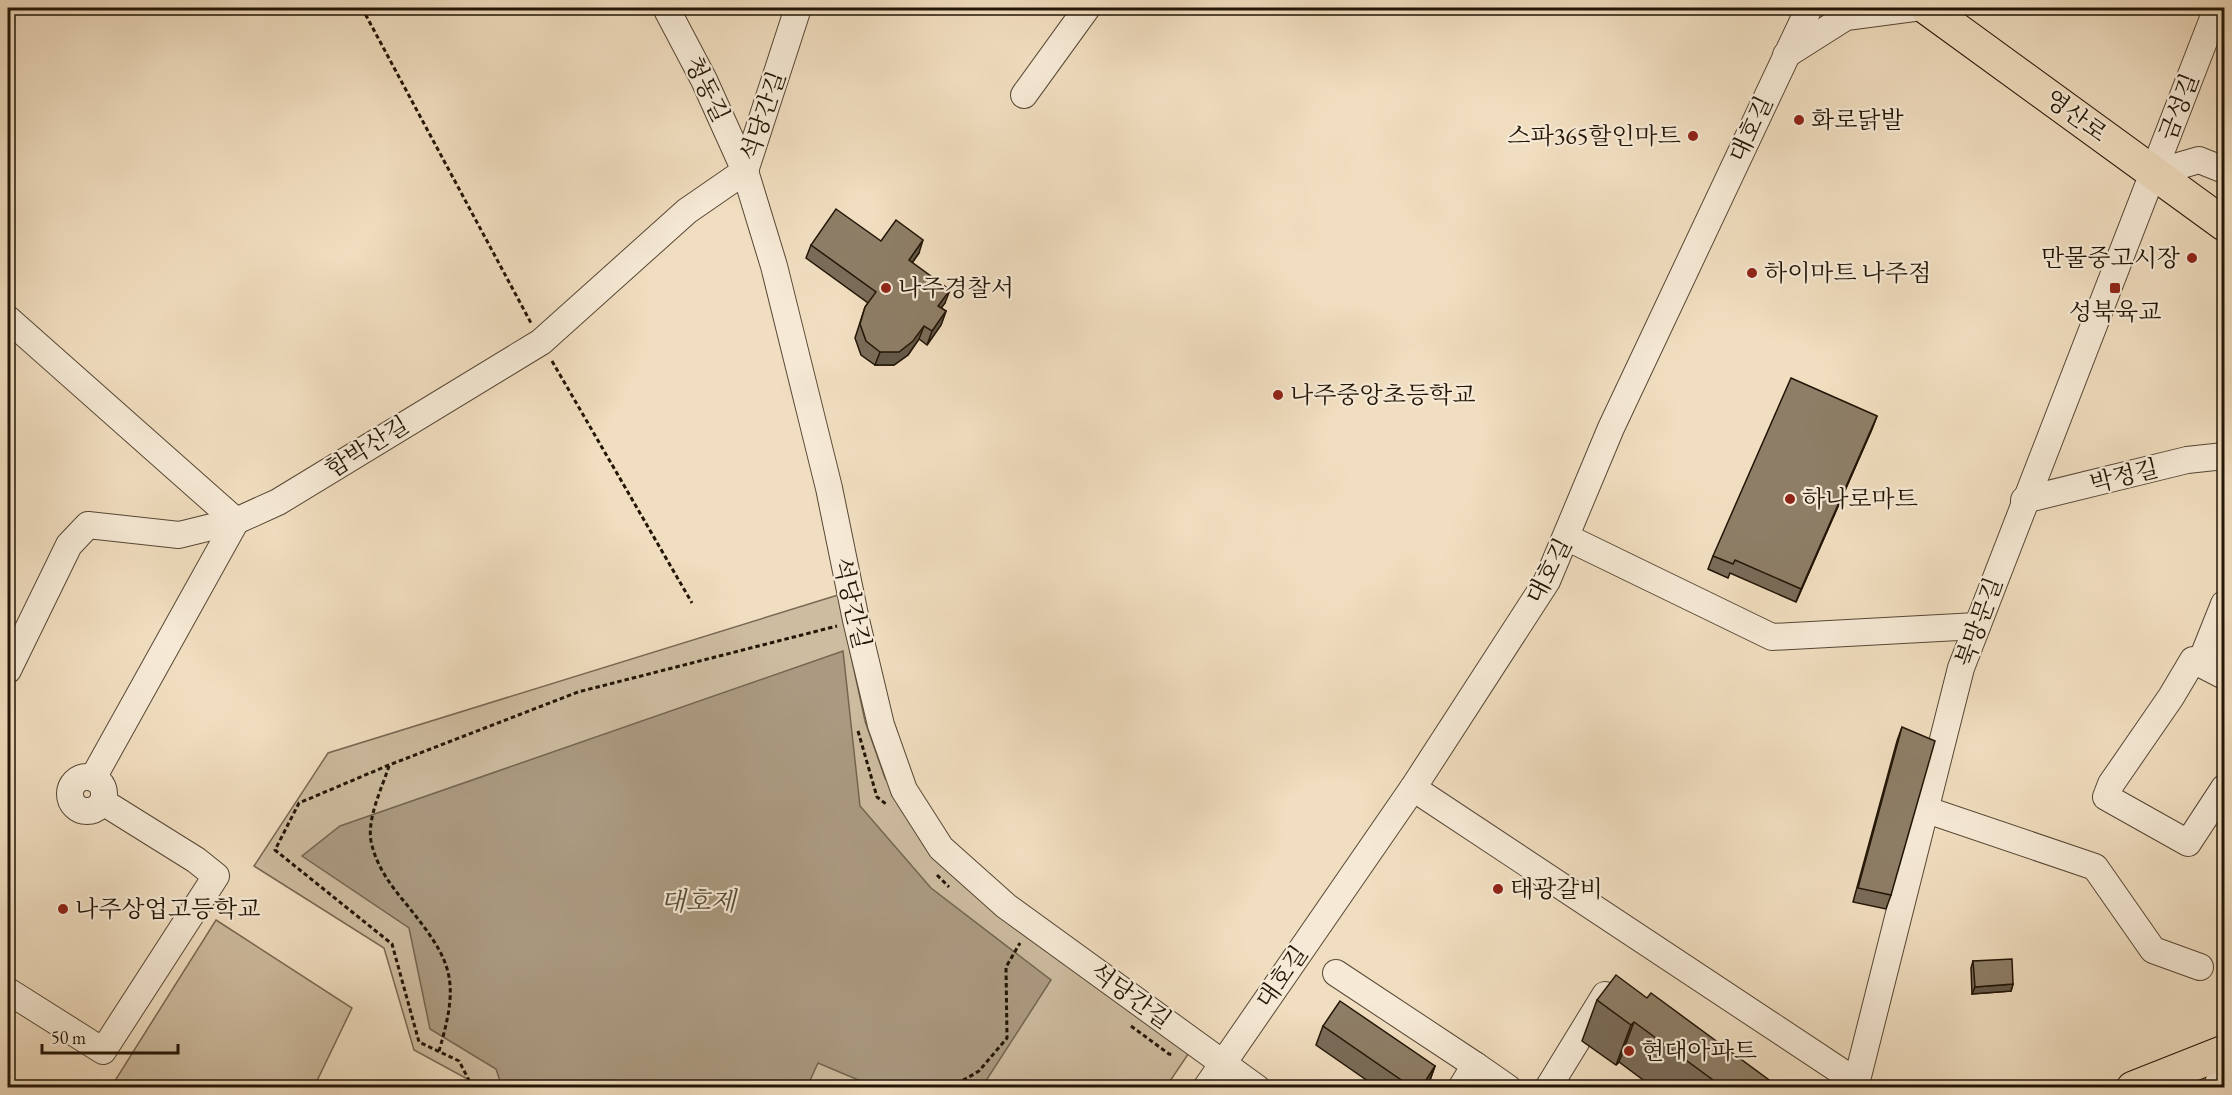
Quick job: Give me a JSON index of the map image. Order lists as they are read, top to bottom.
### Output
{
  "streets": {
    "main road": ["영산로"],
    "street": [
      "청동길",
      "금성길",
      "석당간길",
      "대호길",
      "함박산길",
      "박정길",
      "북망문길"
    ]
  },
  "crossings": [
    ["청동길", "석당간길"],
    ["청동길", "함박산길"],
    ["금성길", "영산로"],
    ["금성길", "북망문길"],
    ["석당간길", "대호길"],
    ["석당간길", "함박산길"],
    ["영산로", "북망문길"],
    ["박정길", "북망문길"]
  ],
  "water": ["대호제"],
  "places": {
    "other": [
      "화로닭발",
      "스파365할인마트",
      "만물중고시장",
      "하이마트 나주점",
      "나주경찰서",
      "나주중앙초등학교",
      "하나로마트",
      "태광갈비",
      "나주상업고등학교",
      "현대아파트"
    ],
    "transit": ["성북육교"]
  },
  "scale_bar": "50 m"
}
